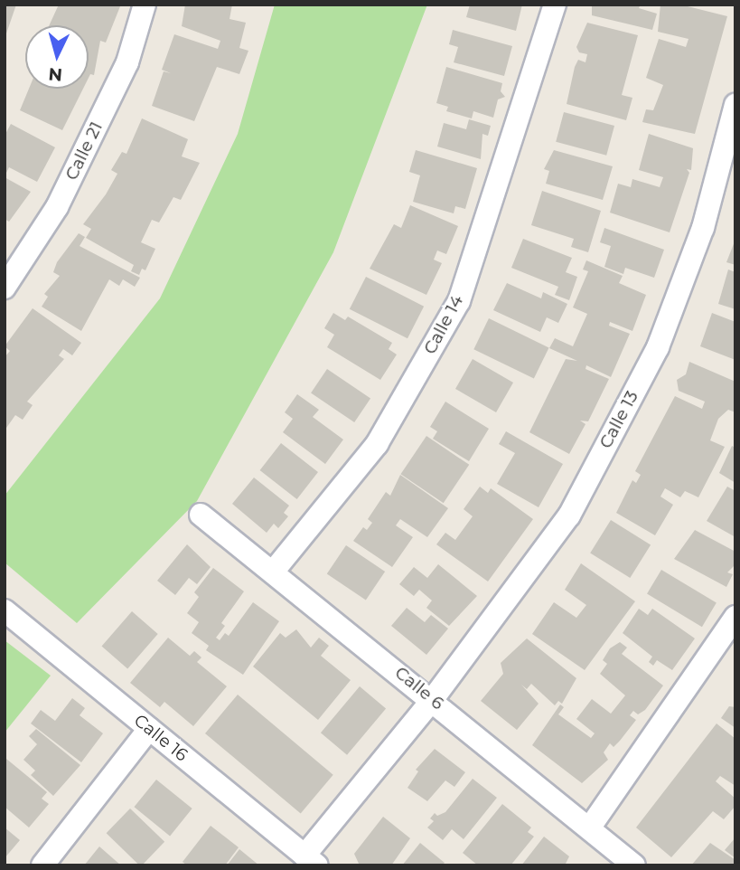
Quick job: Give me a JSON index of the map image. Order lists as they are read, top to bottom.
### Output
{
  "streets": {
    "street": [
      "Calle 21",
      "Calle 14",
      "Calle 13",
      "Calle 6",
      "Calle 16"
    ]
  },
  "crossings": [
    ["Calle 14", "Calle 6"],
    ["Calle 13", "Calle 6"],
    ["Calle 13", "Calle 16"]
  ],
  "north": "bottom"
}
